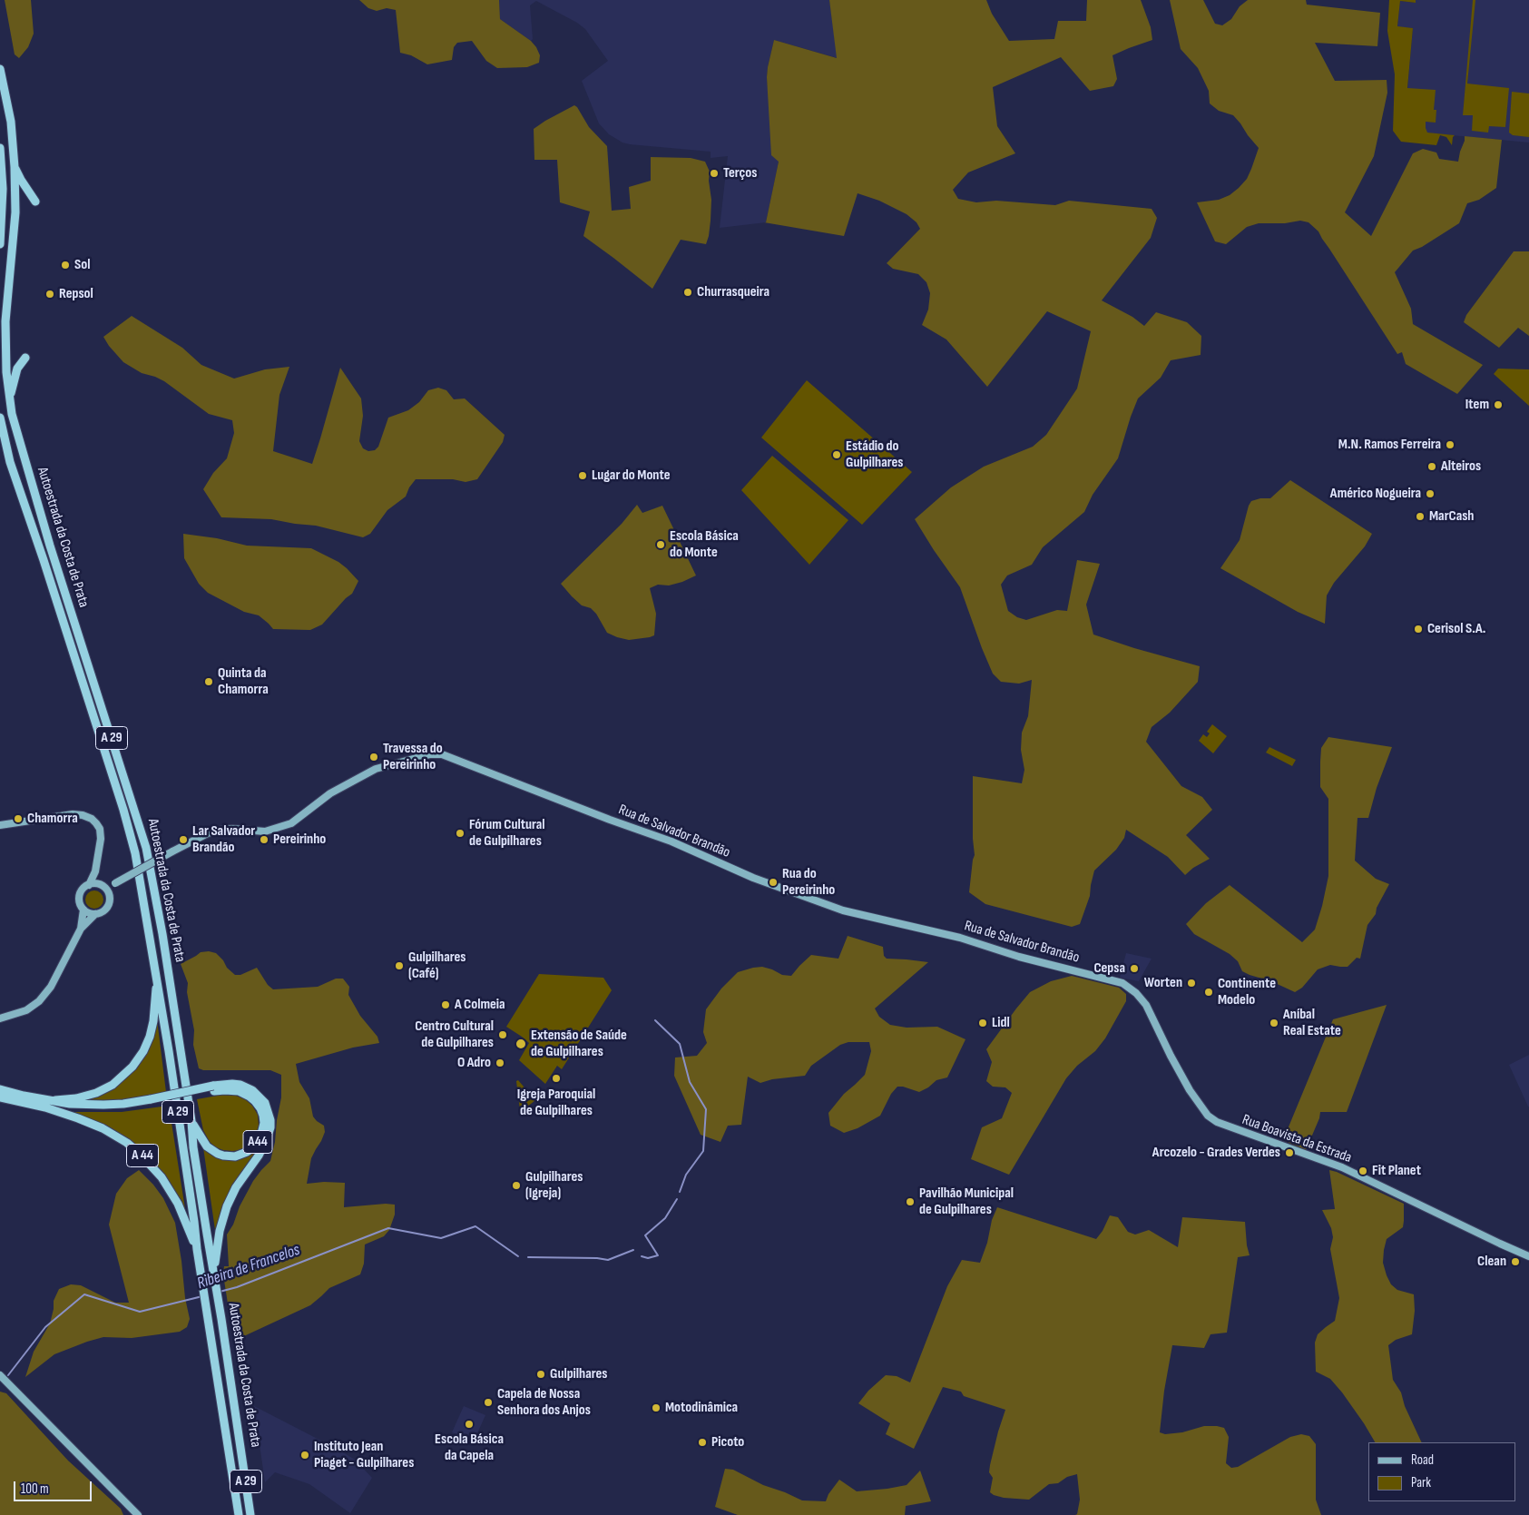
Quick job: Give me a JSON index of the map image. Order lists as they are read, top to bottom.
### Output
{
  "streets": {
    "highway": [
      "Autoestrada da Costa de Prata",
      "A 29",
      "A44",
      "A 44"
    ],
    "main road": ["Rua de Salvador Brandão", "Rua Boavista da Estrada"]
  },
  "crossings": [
    ["Autoestrada da Costa de Prata", "A44"],
    ["Autoestrada da Costa de Prata", "A 44"],
    ["Rua de Salvador Brandão", "Rua Boavista da Estrada"]
  ],
  "water": ["Ribeira de Francelos"],
  "places": [
    "Terços",
    "Sol",
    "Churrasqueira",
    "Repsol",
    "Item",
    "M.N. Ramos Ferreira",
    "Estádio do Gulpilhares",
    "Alteiros",
    "Lugar do Monte",
    "Américo Nogueira",
    "MarCash",
    "Escola Básica do Monte",
    "Cerisol S.A.",
    "Quinta da Chamorra",
    "Travessa do Pereirinho",
    "Chamorra",
    "Fórum Cultural de Gulpilhares",
    "Lar Salvador Brandão",
    "Pereirinho",
    "Rua do Pereirinho",
    "Gulpilhares (Café)",
    "Cepsa",
    "Worten",
    "Continente Modelo",
    "A Colmeia",
    "Lidl",
    "Aníbal Real Estate",
    "Centro Cultural de Gulpilhares",
    "Extensão de Saúde de Gulpilhares",
    "O Adro",
    "Igreja Paroquial de Gulpilhares",
    "Arcozelo - Grades Verdes",
    "Fit Planet",
    "Gulpilhares (Igreja)",
    "Pavilhão Municipal de Gulpilhares",
    "Clean",
    "Gulpilhares",
    "Capela de Nossa Senhora dos Anjos",
    "Motodinâmica",
    "Escola Básica da Capela",
    "Picoto",
    "Instituto Jean Piaget - Gulpilhares"
  ],
  "legend": ["Road", "Park"],
  "scale_bar": "100 m"
}
